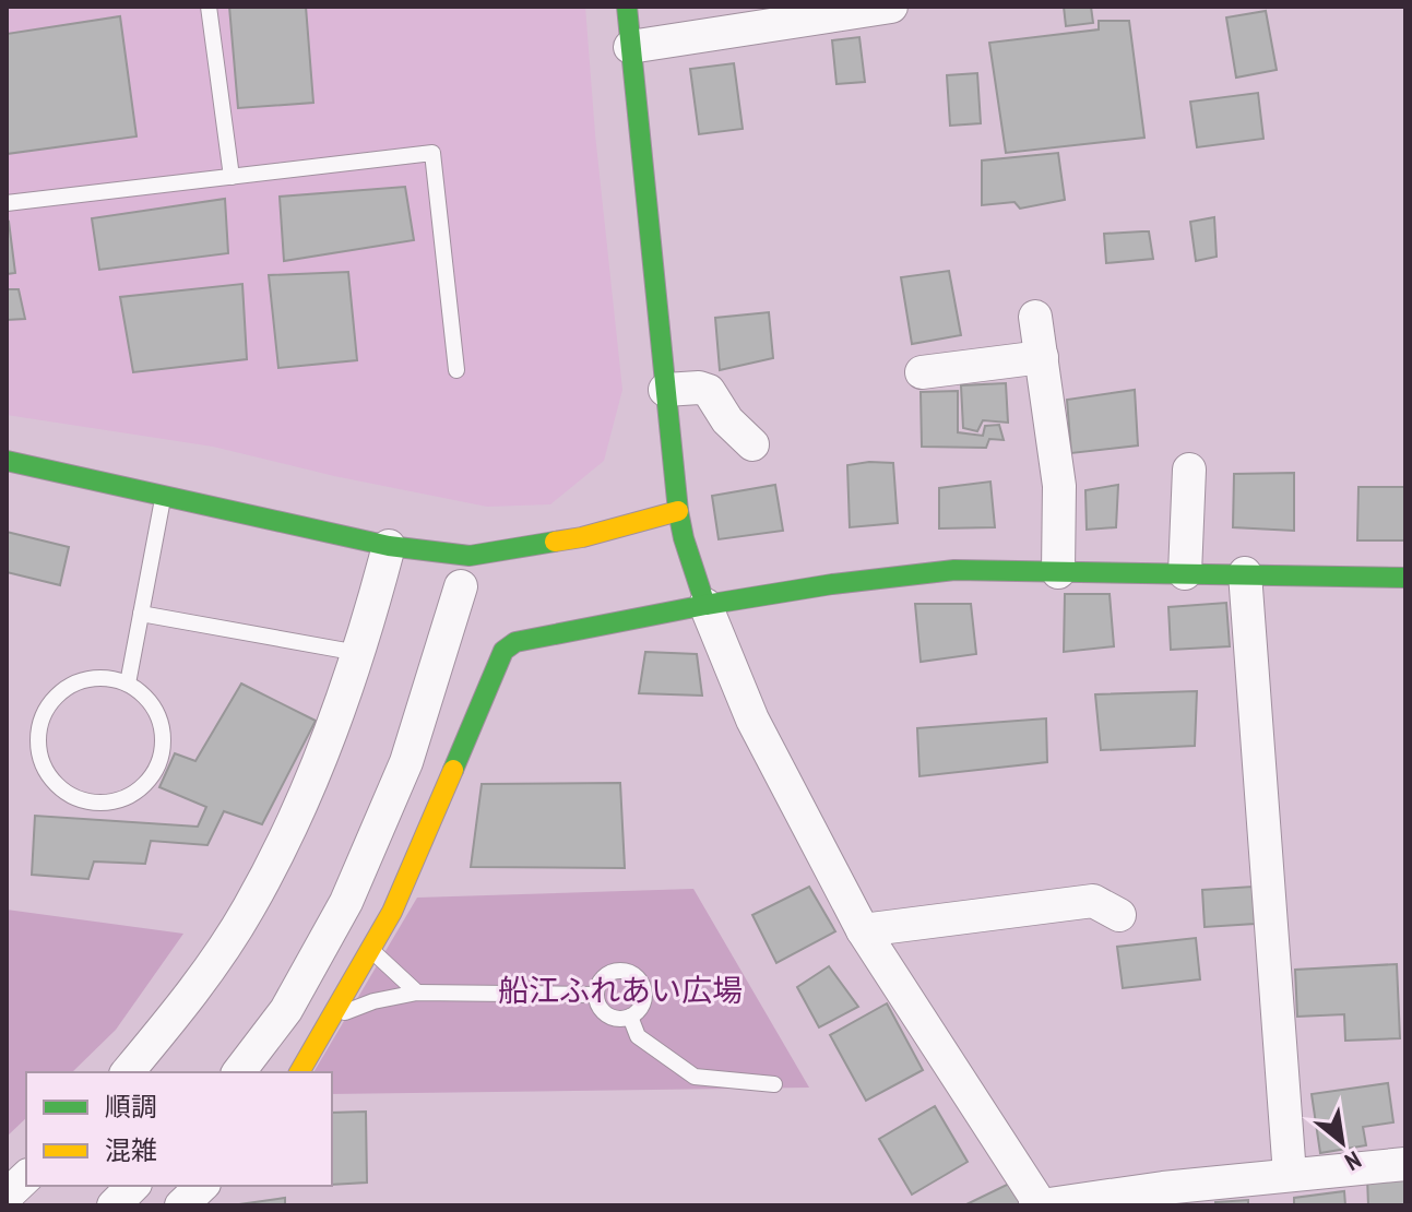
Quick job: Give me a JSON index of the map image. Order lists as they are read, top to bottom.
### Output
{
  "parks": ["船江ふれあい広場"],
  "legend": ["順調", "混雑"],
  "north": "bottom right"
}
